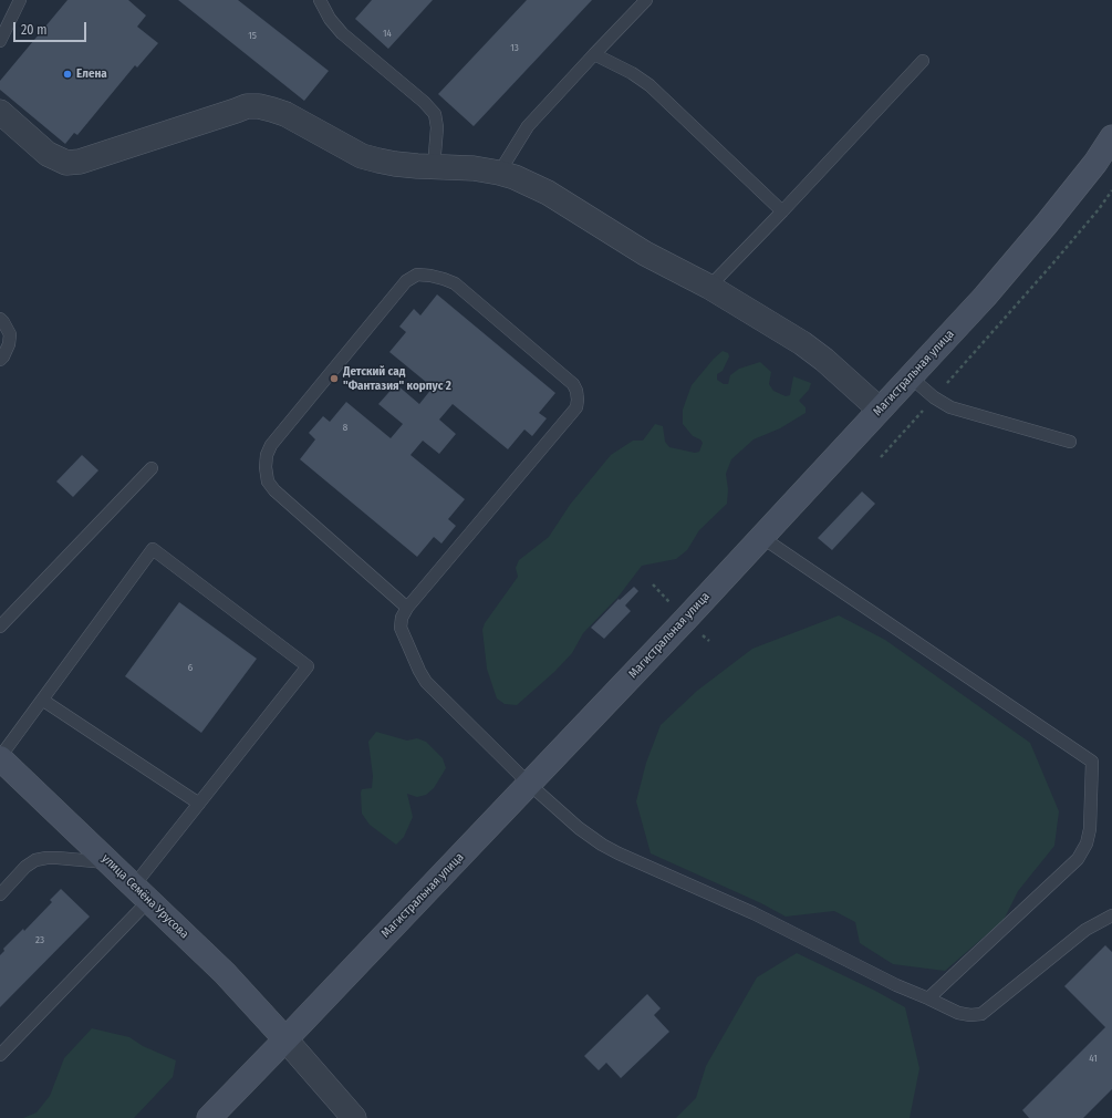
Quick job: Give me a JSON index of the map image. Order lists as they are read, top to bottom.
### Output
{
  "streets": {
    "main road": ["Магистральная улица", "улица Семёна Урусова"]
  },
  "crossings": [
    ["Магистральная улица", "улица Семёна Урусова"]
  ],
  "places": ["Елена", "Детский сад \"Фантазия\" корпус 2"],
  "house_numbers": [
    "14",
    "15",
    "13",
    "8",
    "6",
    "23",
    "41"
  ],
  "scale_bar": "20 m"
}
